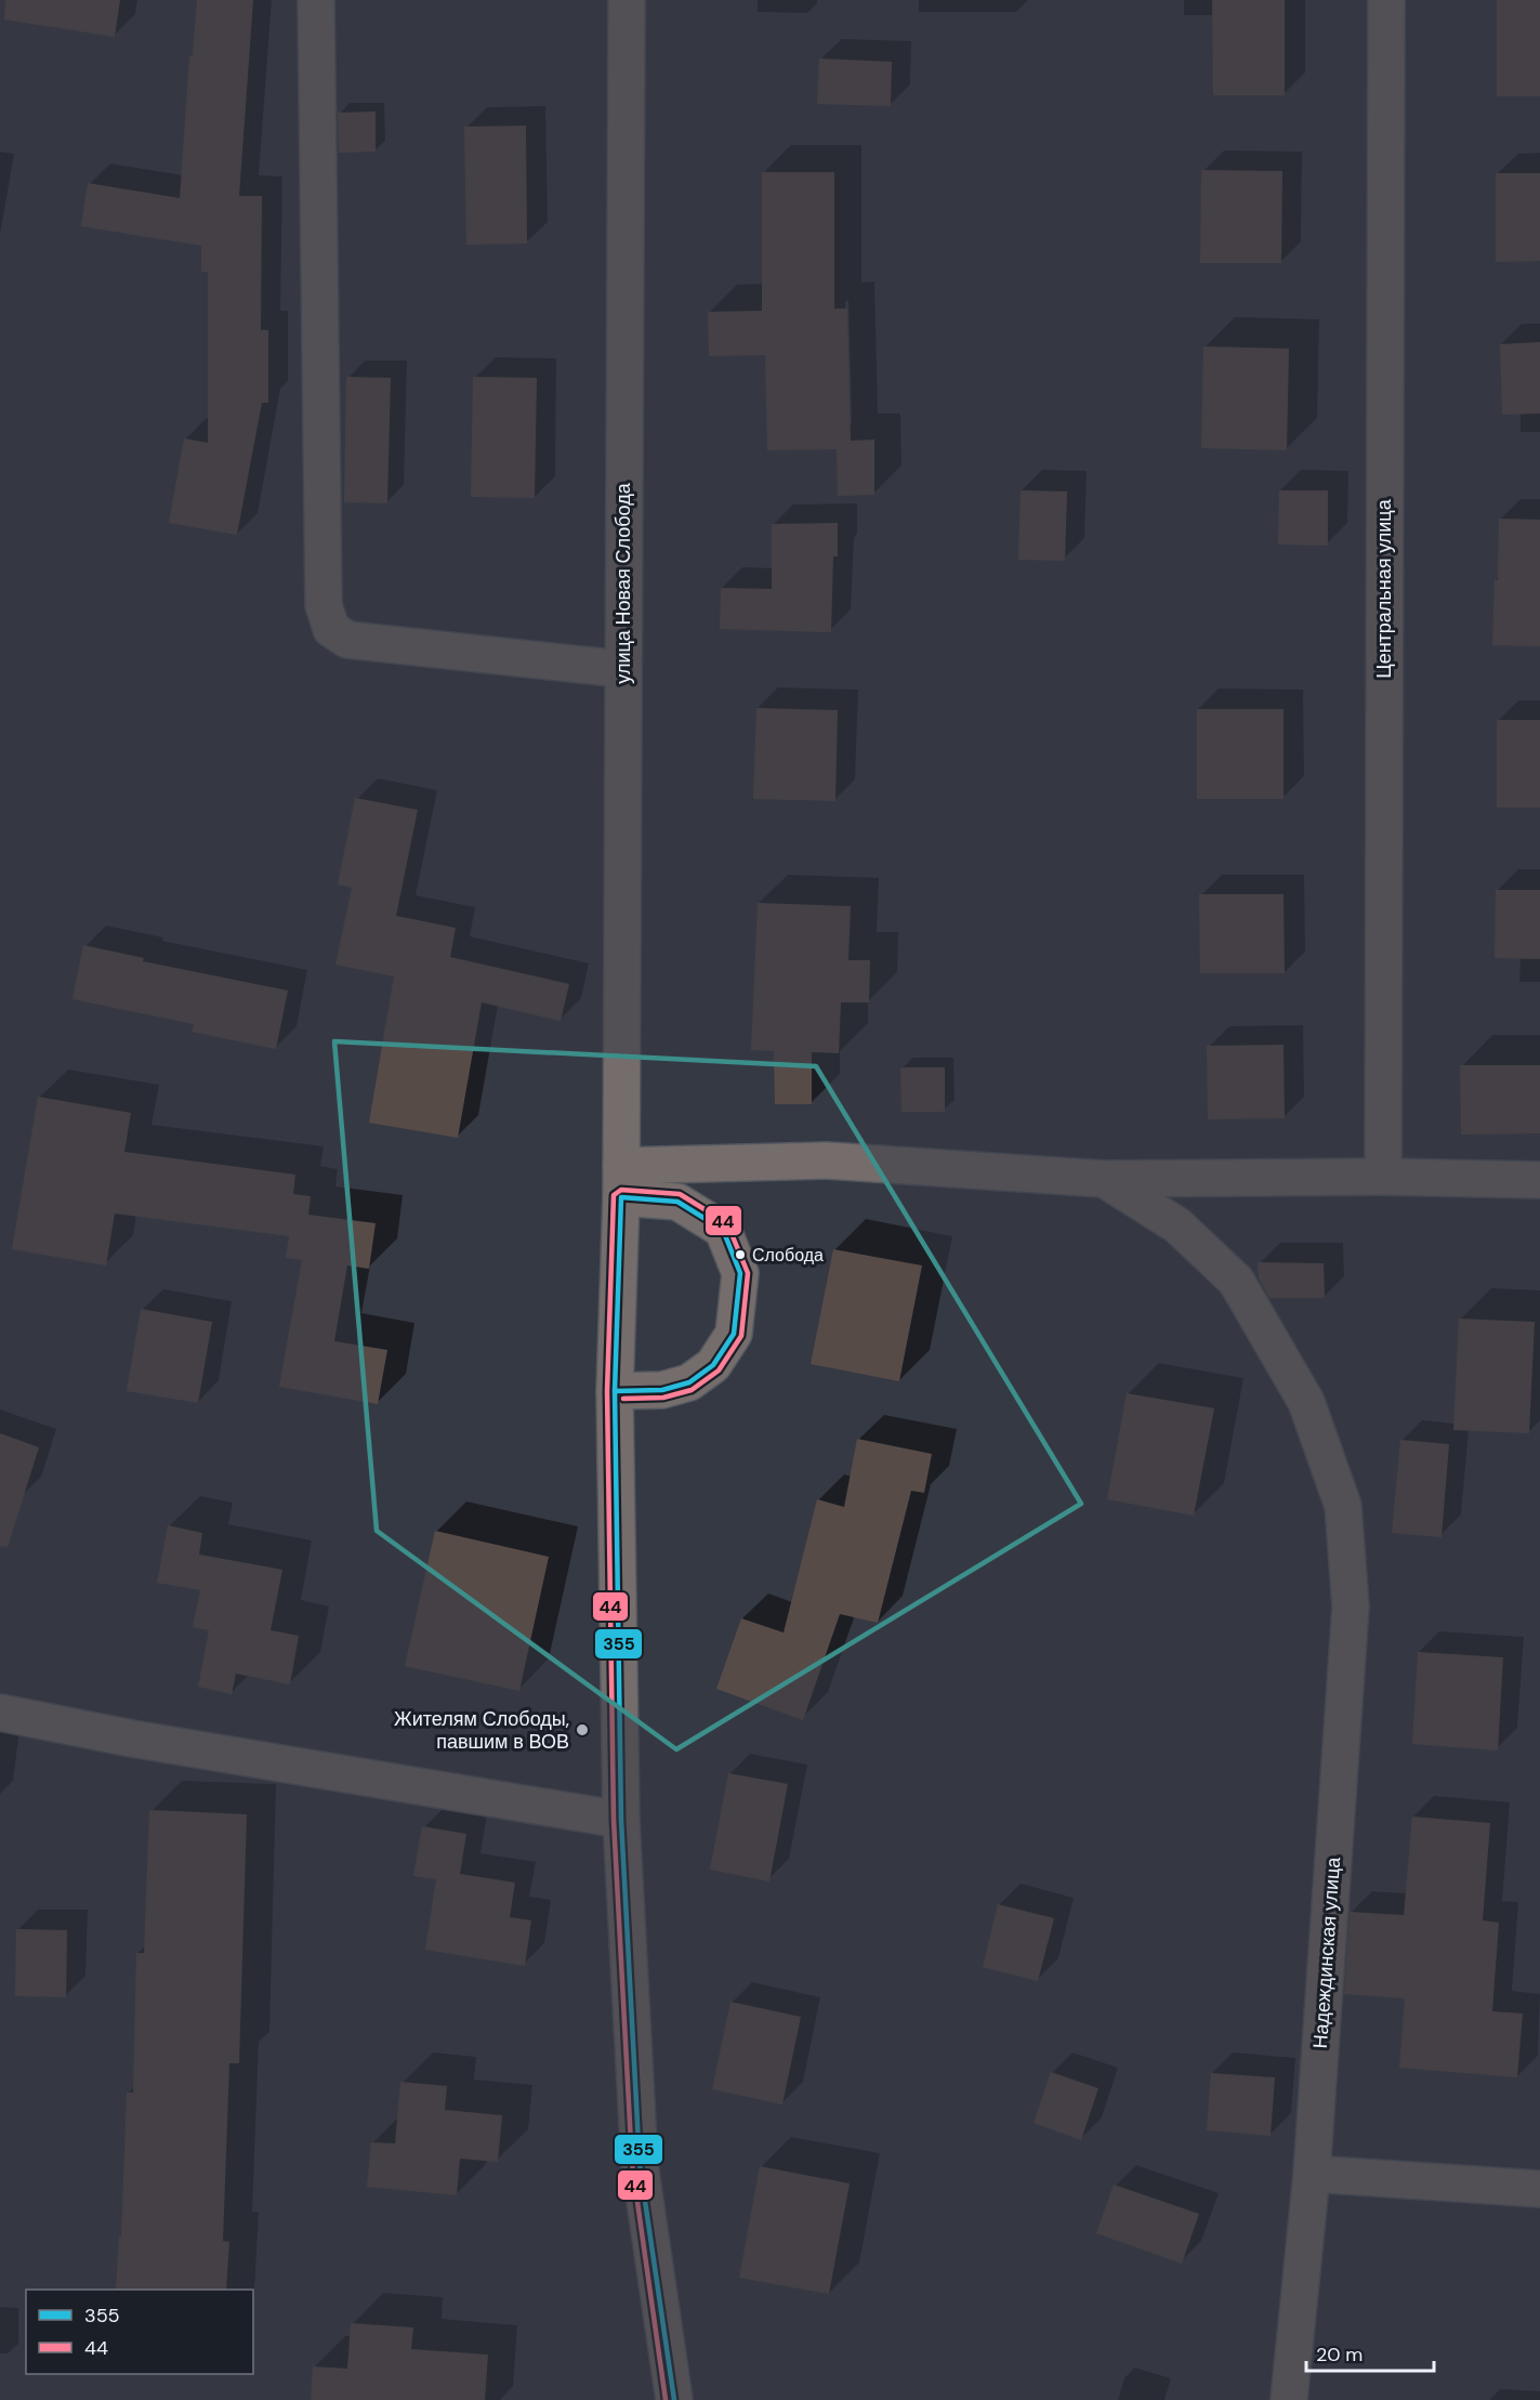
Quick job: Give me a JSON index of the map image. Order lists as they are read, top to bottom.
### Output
{
  "streets": {
    "street": ["улица Новая Слобода", "Центральная улица", "Надеждинская улица"]
  },
  "places": ["Слобода", "Жителям Слободы, павшим в ВОВ"],
  "lines": ["transit line 44", "transit line 355"],
  "legend": ["355", "44"],
  "scale_bar": "20 m"
}
